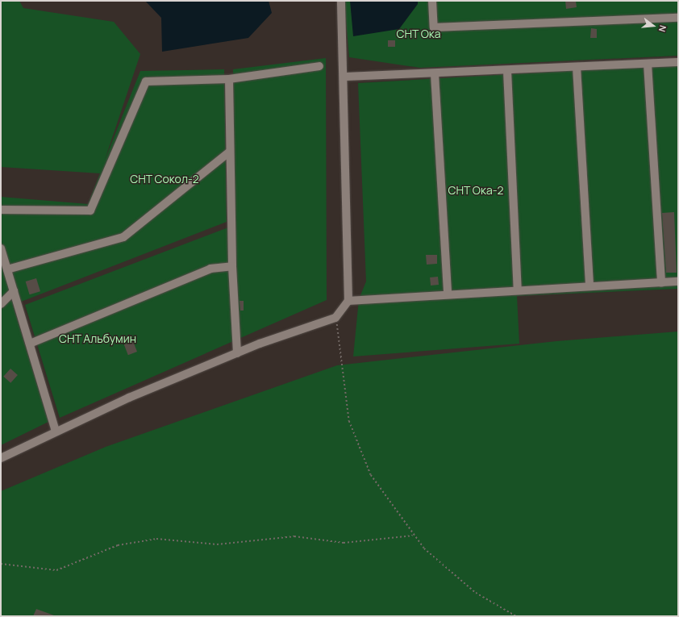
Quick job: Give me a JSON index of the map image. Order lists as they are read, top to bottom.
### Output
{
  "parks": [
    "СНТ Ока",
    "СНТ Сокол-2",
    "СНТ Ока-2",
    "СНТ Альбумин"
  ],
  "north": "right"
}
